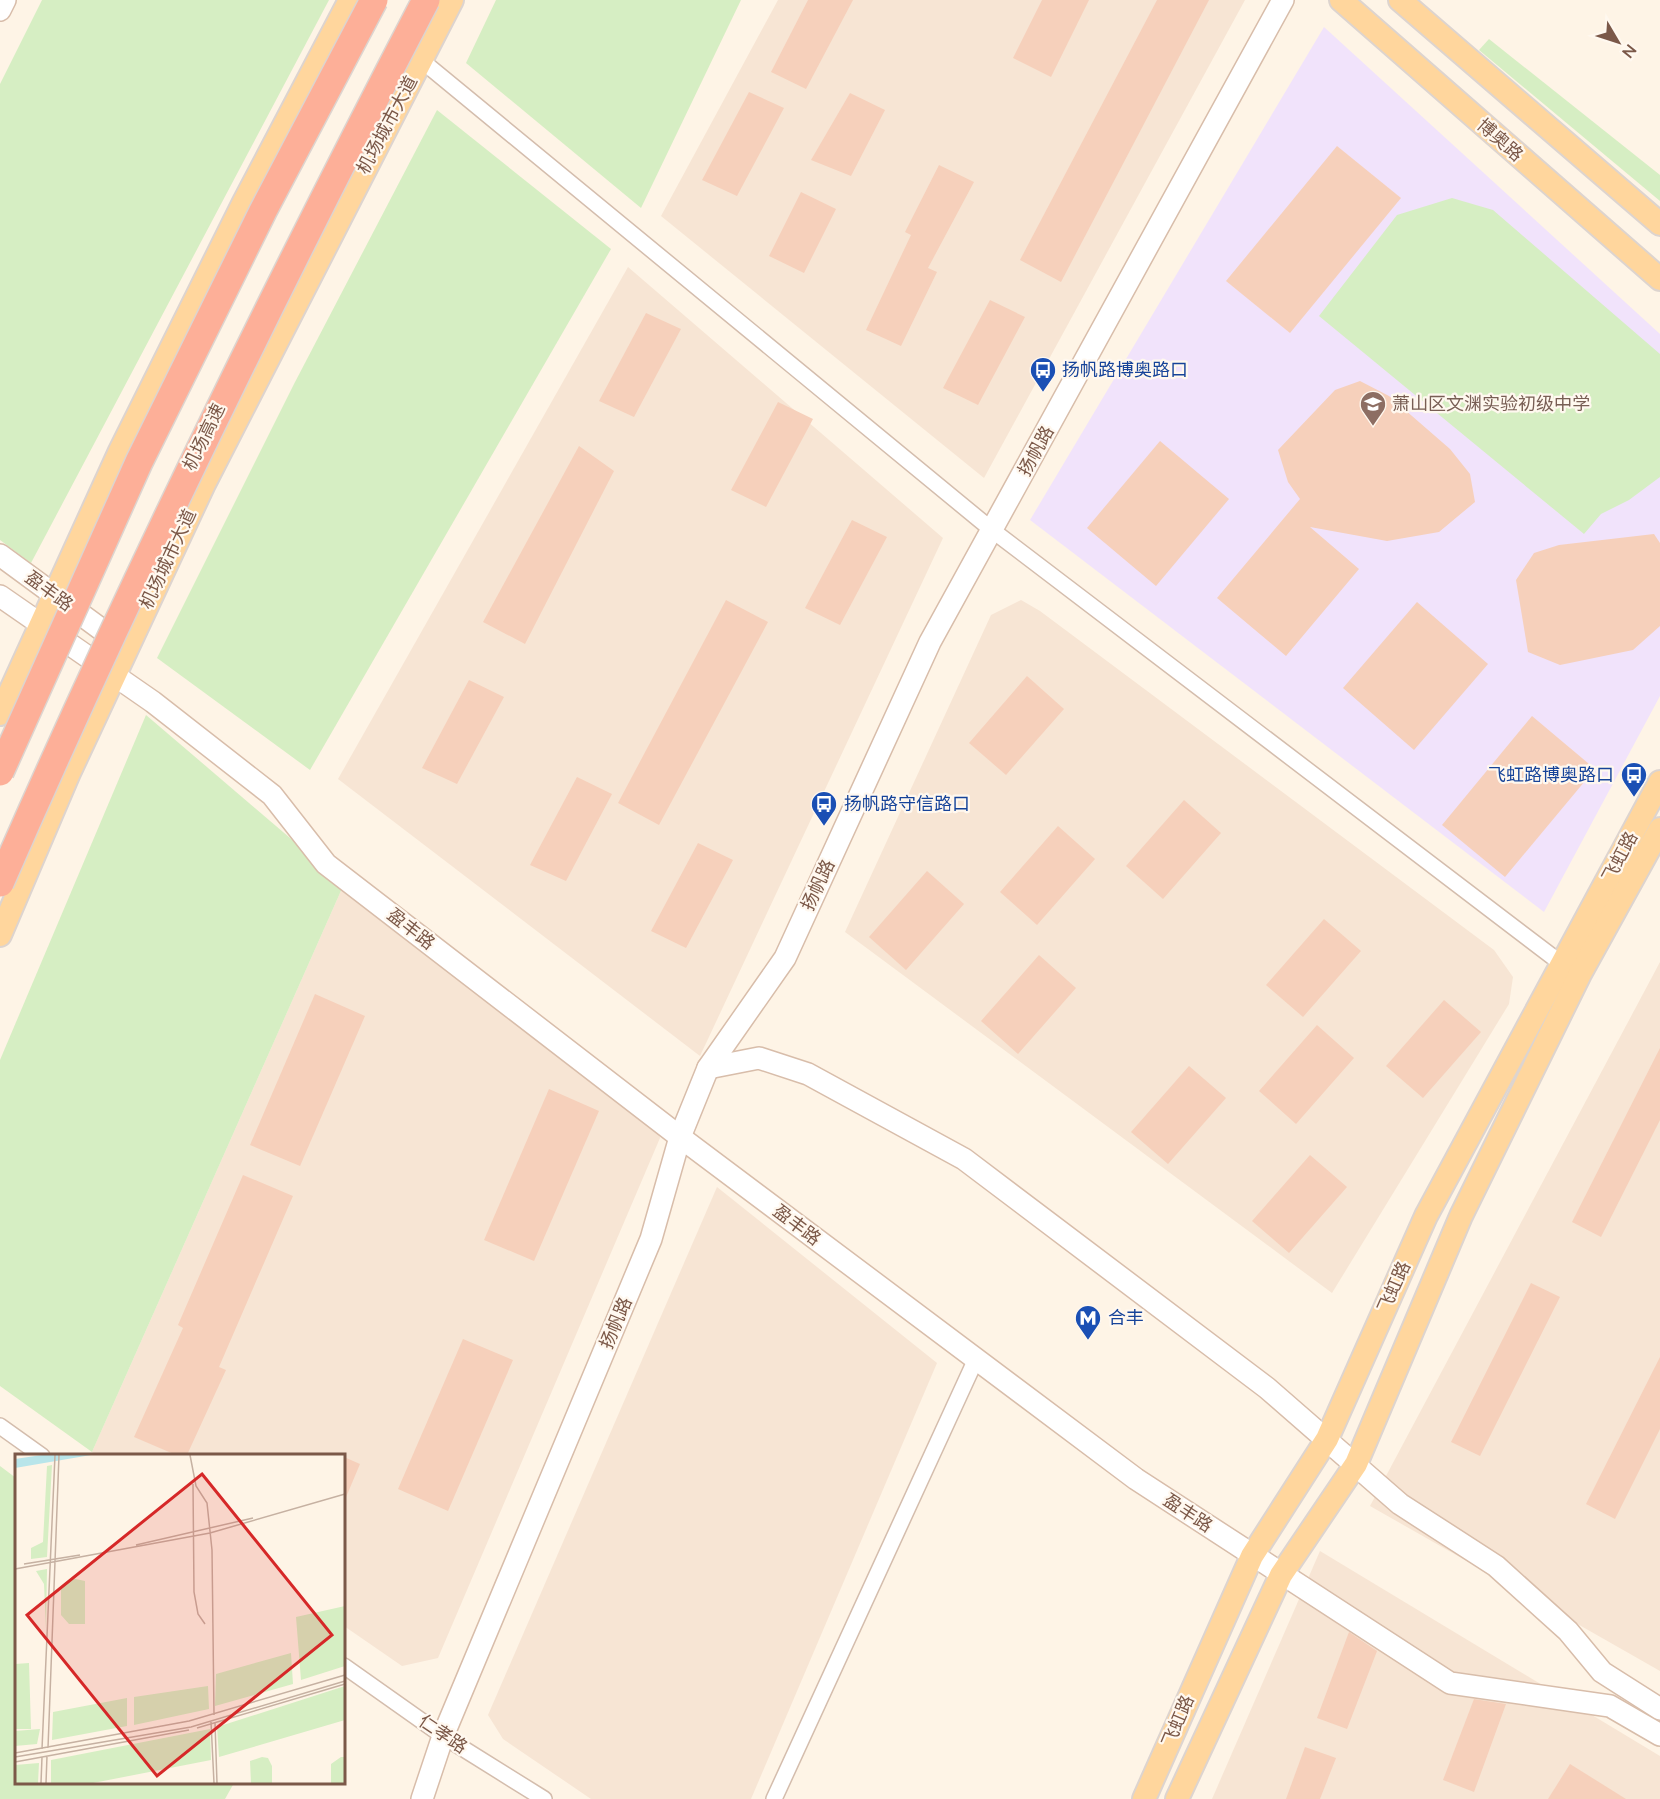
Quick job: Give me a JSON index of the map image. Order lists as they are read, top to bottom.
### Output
{
  "streets": {
    "highway": ["机场高速"],
    "main road": [
      "机场城市大道",
      "博奥路",
      "扬帆路",
      "盈丰路",
      "飞虹路"
    ],
    "street": ["仁孝路"]
  },
  "crossings": [
    ["机场城市大道", "盈丰路"],
    ["扬帆路", "盈丰路"],
    ["扬帆路", "仁孝路"],
    ["盈丰路", "飞虹路"]
  ],
  "places": {
    "bus stop": ["扬帆路博奥路口", "飞虹路博奥路口", "扬帆路守信路口"],
    "school or university": ["萧山区文渊实验初级中学"],
    "metro station": ["合丰"]
  },
  "north": "bottom right"
}
